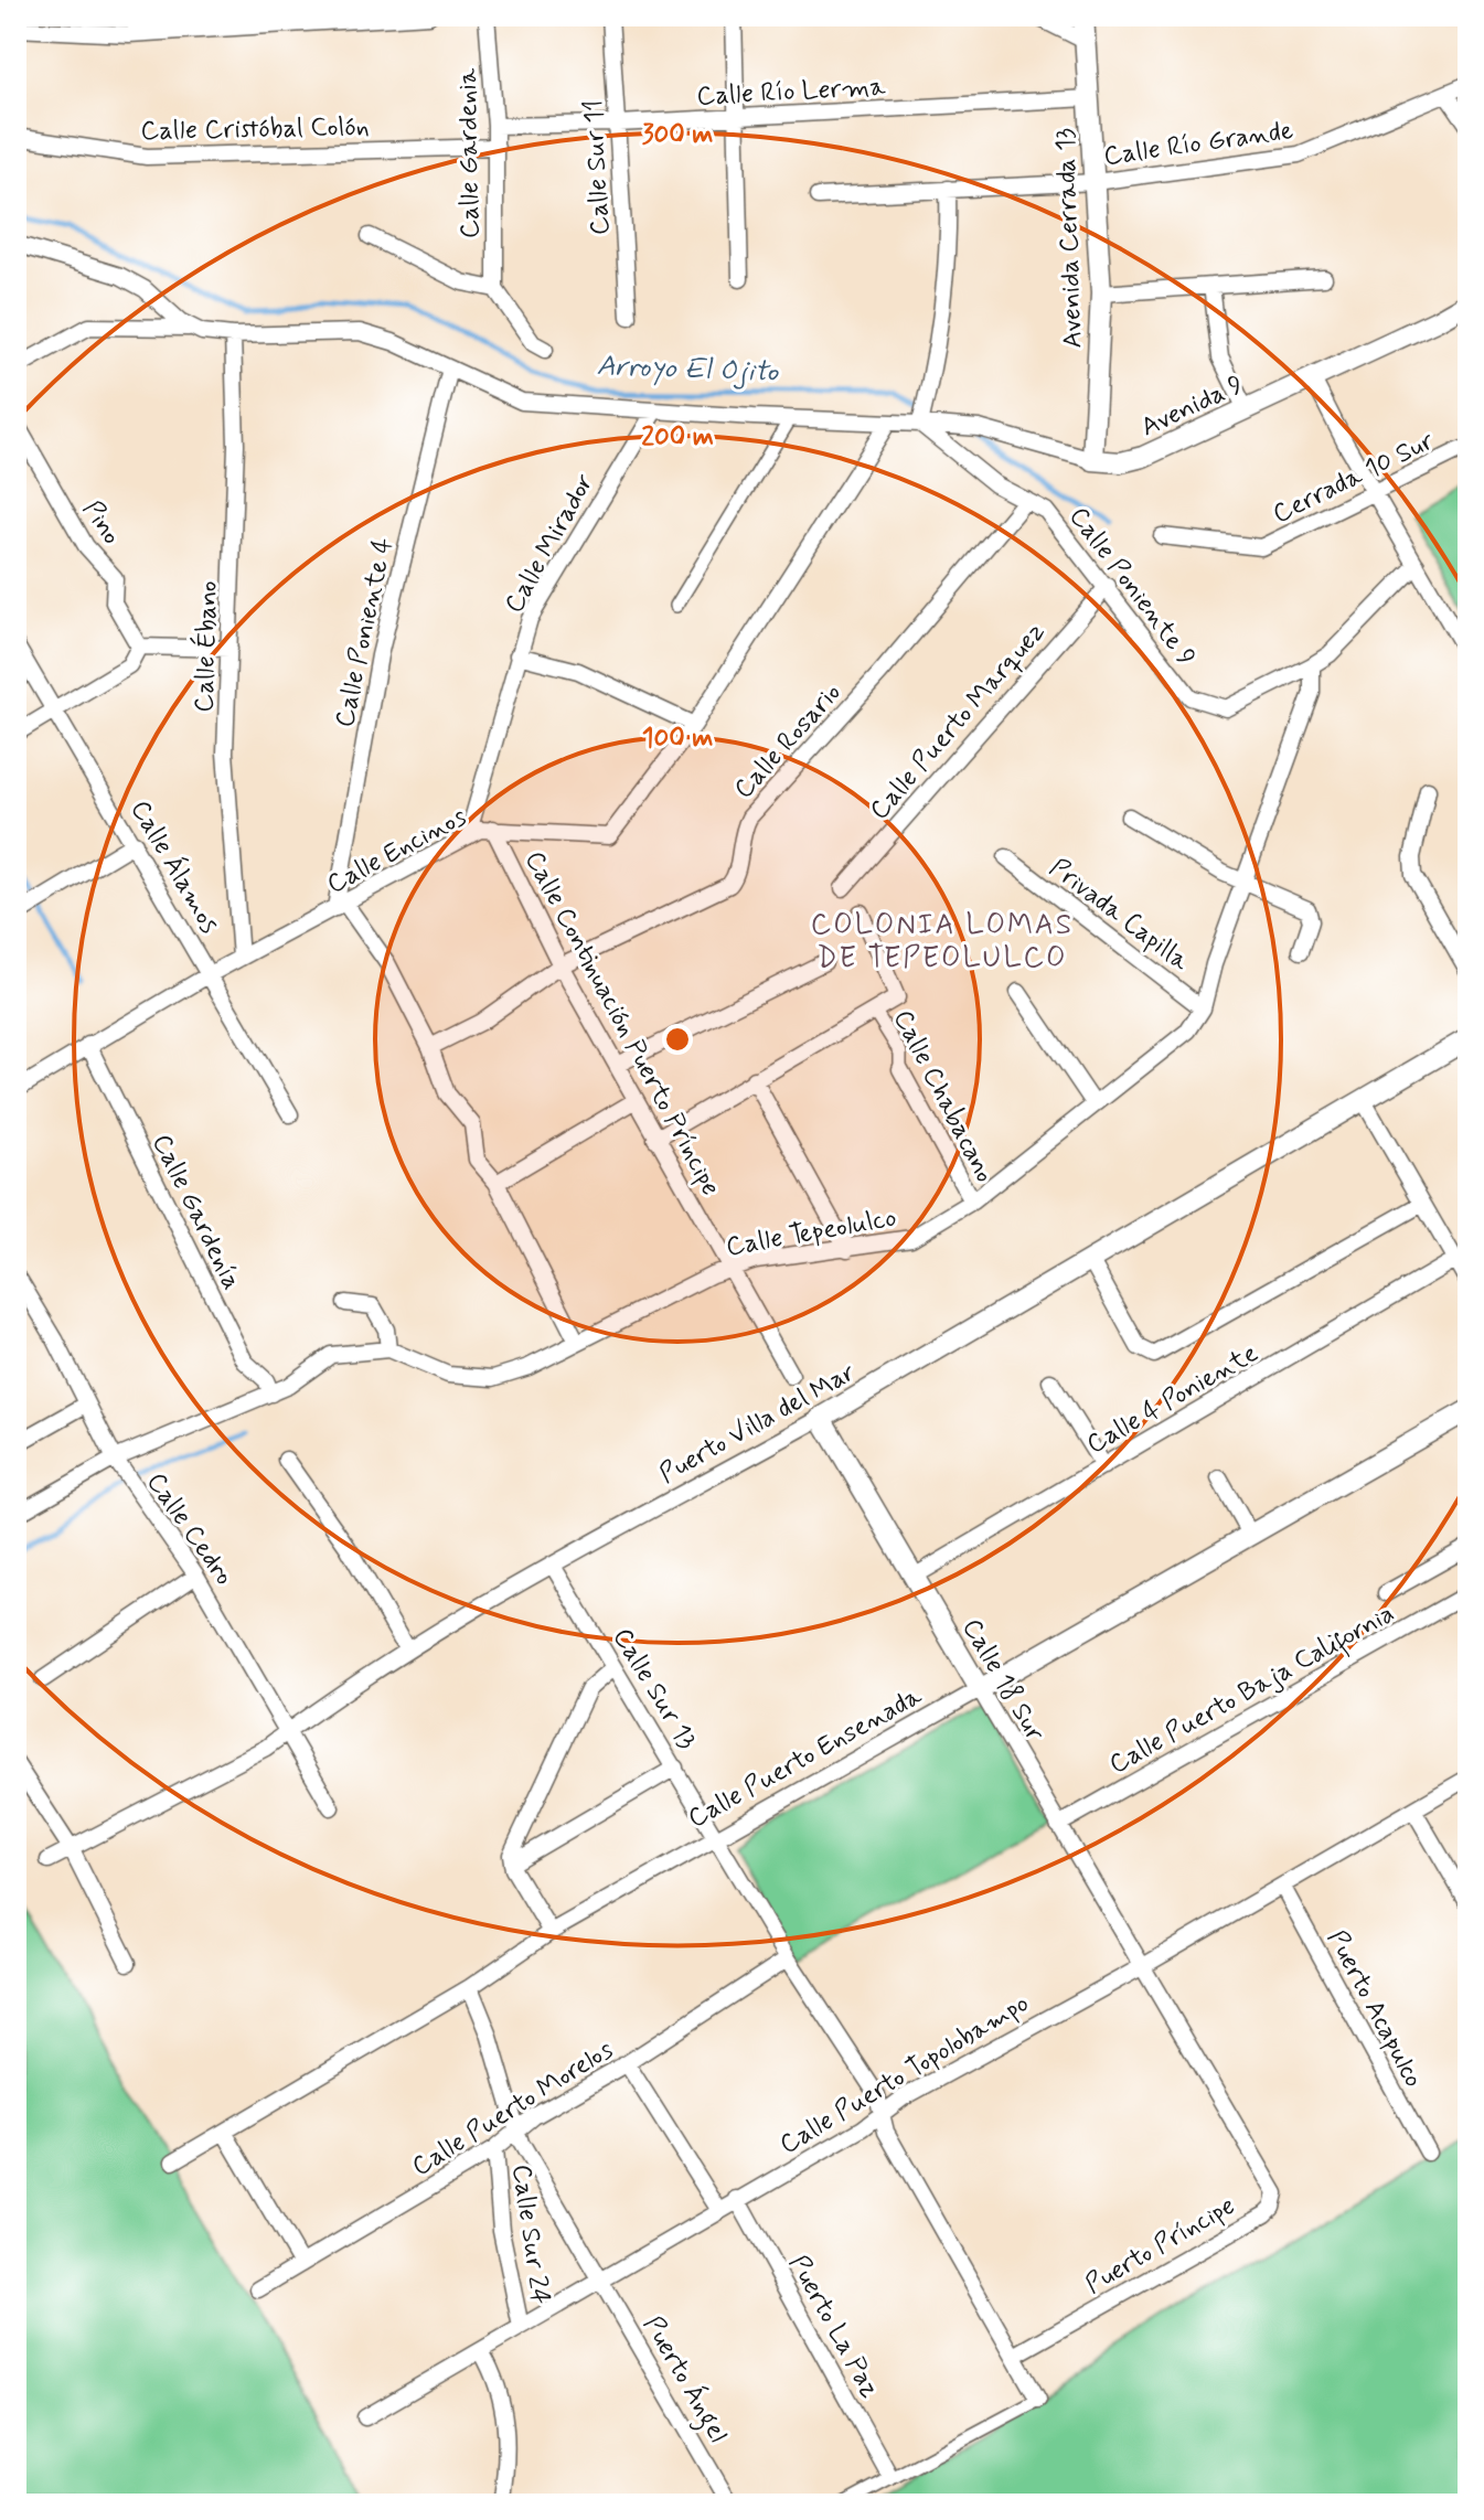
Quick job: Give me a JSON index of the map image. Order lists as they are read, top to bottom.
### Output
{
  "streets": {
    "street": [
      "Calle Río Lerma",
      "Calle Cristóbal Colón",
      "Calle Río Grande",
      "Calle Gardenia",
      "Calle Sur 11",
      "Avenida Cerrada 13",
      "Avenida 9",
      "Cerrada 10 Sur",
      "Pino",
      "Calle Mirador",
      "Calle Poniente 9",
      "Calle Poniente 4",
      "Calle Ébano",
      "Calle Puerto Marquez",
      "Calle Rosario",
      "Calle Encinos",
      "Calle Álamos",
      "Privada Capilla",
      "Calle Continuación Puerto Príncipe",
      "Calle Chabacano",
      "Calle Gardenía",
      "Calle Tepeolulco",
      "Calle 4 Poniente",
      "Puerto Villa del Mar",
      "Calle Cedro",
      "Calle 18 Sur",
      "Calle Sur 13",
      "Calle Puerto Baja California",
      "Calle Puerto Ensenada",
      "Puerto Acapulco",
      "Calle Puerto Topolobampo",
      "Calle Puerto Morelos",
      "Calle Sur 24",
      "Puerto Príncipe",
      "Puerto La Paz",
      "Puerto Ángel"
    ]
  },
  "crossings": [
    ["Calle Río Lerma", "Calle Gardenia"],
    ["Calle Río Lerma", "Calle Sur 11"],
    ["Calle Río Lerma", "Avenida Cerrada 13"],
    ["Calle Cristóbal Colón", "Calle Gardenia"],
    ["Calle Río Grande", "Avenida Cerrada 13"],
    ["Avenida Cerrada 13", "Avenida 9"],
    ["Avenida 9", "Calle Poniente 9"],
    ["Calle Mirador", "Calle Encinos"],
    ["Calle Poniente 9", "Calle Puerto Marquez"],
    ["Calle Poniente 9", "Calle Rosario"],
    ["Calle Poniente 9", "Calle Tepeolulco"],
    ["Calle Poniente 4", "Calle Encinos"],
    ["Calle Ébano", "Calle Encinos"],
    ["Calle Rosario", "Calle Continuación Puerto Príncipe"],
    ["Calle Encinos", "Calle Álamos"],
    ["Calle Encinos", "Calle Continuación Puerto Príncipe"],
    ["Calle Encinos", "Calle Gardenía"],
    ["Privada Capilla", "Calle Tepeolulco"],
    ["Calle Continuación Puerto Príncipe", "Calle Tepeolulco"],
    ["Calle Chabacano", "Calle Tepeolulco"],
    ["Calle Gardenía", "Calle Tepeolulco"],
    ["Calle Tepeolulco", "Calle Cedro"],
    ["Calle 4 Poniente", "Puerto Villa del Mar"],
    ["Calle 4 Poniente", "Calle 18 Sur"],
    ["Puerto Villa del Mar", "Calle Cedro"],
    ["Puerto Villa del Mar", "Calle 18 Sur"],
    ["Puerto Villa del Mar", "Calle Sur 13"],
    ["Calle 18 Sur", "Calle Puerto Baja California"],
    ["Calle 18 Sur", "Calle Puerto Ensenada"],
    ["Calle 18 Sur", "Calle Puerto Topolobampo"],
    ["Calle 18 Sur", "Puerto Príncipe"],
    ["Calle Sur 13", "Calle Puerto Ensenada"],
    ["Calle Sur 13", "Calle Puerto Topolobampo"],
    ["Calle Sur 13", "Calle Puerto Morelos"],
    ["Calle Sur 13", "Puerto Príncipe"],
    ["Calle Puerto Ensenada", "Calle Sur 24"],
    ["Puerto Acapulco", "Calle Puerto Topolobampo"],
    ["Calle Puerto Topolobampo", "Calle Sur 24"],
    ["Calle Puerto Topolobampo", "Puerto Príncipe"],
    ["Calle Puerto Topolobampo", "Puerto La Paz"],
    ["Calle Puerto Topolobampo", "Puerto Ángel"],
    ["Calle Puerto Morelos", "Calle Sur 24"],
    ["Calle Sur 24", "Puerto Ángel"]
  ],
  "districts": ["COLONIA LOMAS DE TEPEOLULCO"],
  "water": ["Arroyo El Ojito"],
  "rings": ["300 m", "200 m", "100 m"]
}
